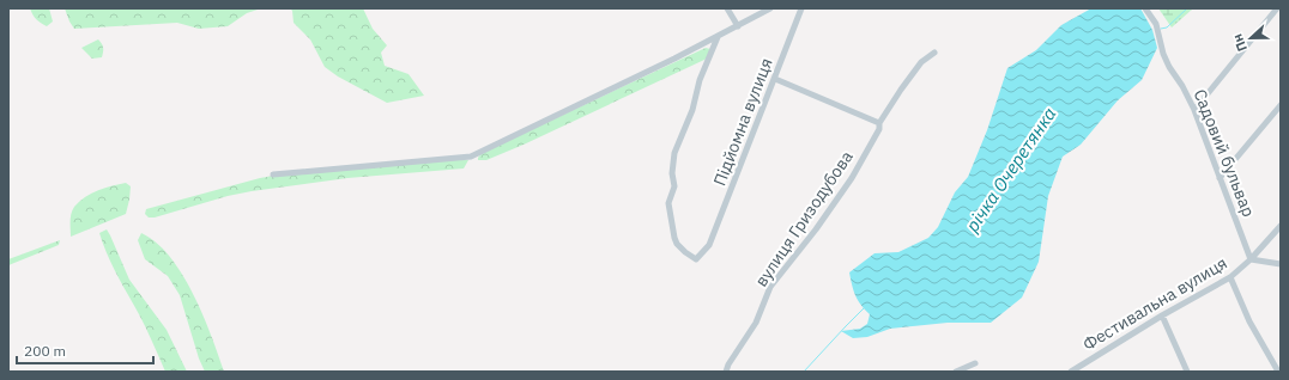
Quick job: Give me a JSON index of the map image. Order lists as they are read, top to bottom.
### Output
{
  "streets": {
    "street": [
      "Підйомна вулиця",
      "Садовий бульвар",
      "вулиця Гризодубова",
      "Фестивальна вулиця"
    ]
  },
  "crossings": [
    ["Садовий бульвар", "Фестивальна вулиця"]
  ],
  "water": ["річка Очеретянка"],
  "scale_bar": "200 m",
  "north": "left"
}
